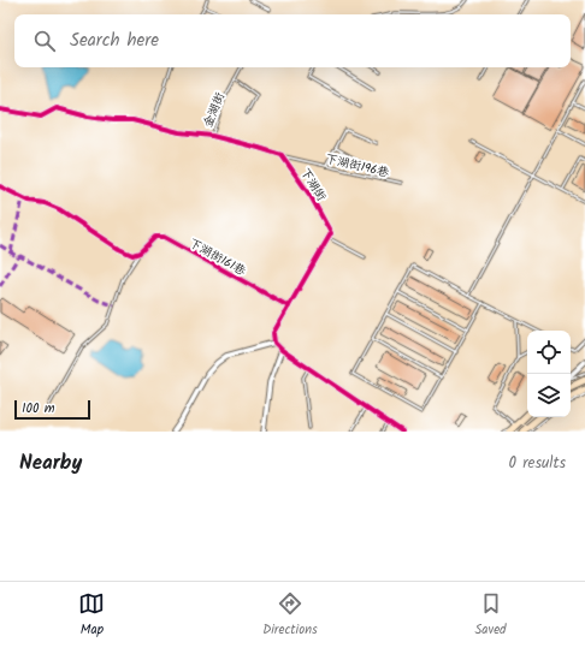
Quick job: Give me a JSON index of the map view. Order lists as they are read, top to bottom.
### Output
{
  "streets": {
    "street": ["下湖街", "下湖街161巷"],
    "lane": ["金湖街", "下湖街196巷"]
  },
  "crossings": [
    ["下湖街196巷", "下湖街"]
  ],
  "scale_bar": "100 m",
  "page": {
    "search": "Search here",
    "scale": "100 m",
    "heading": ["Nearby", "0 results"],
    "nav": ["Map", "Directions", "Saved"]
  }
}
